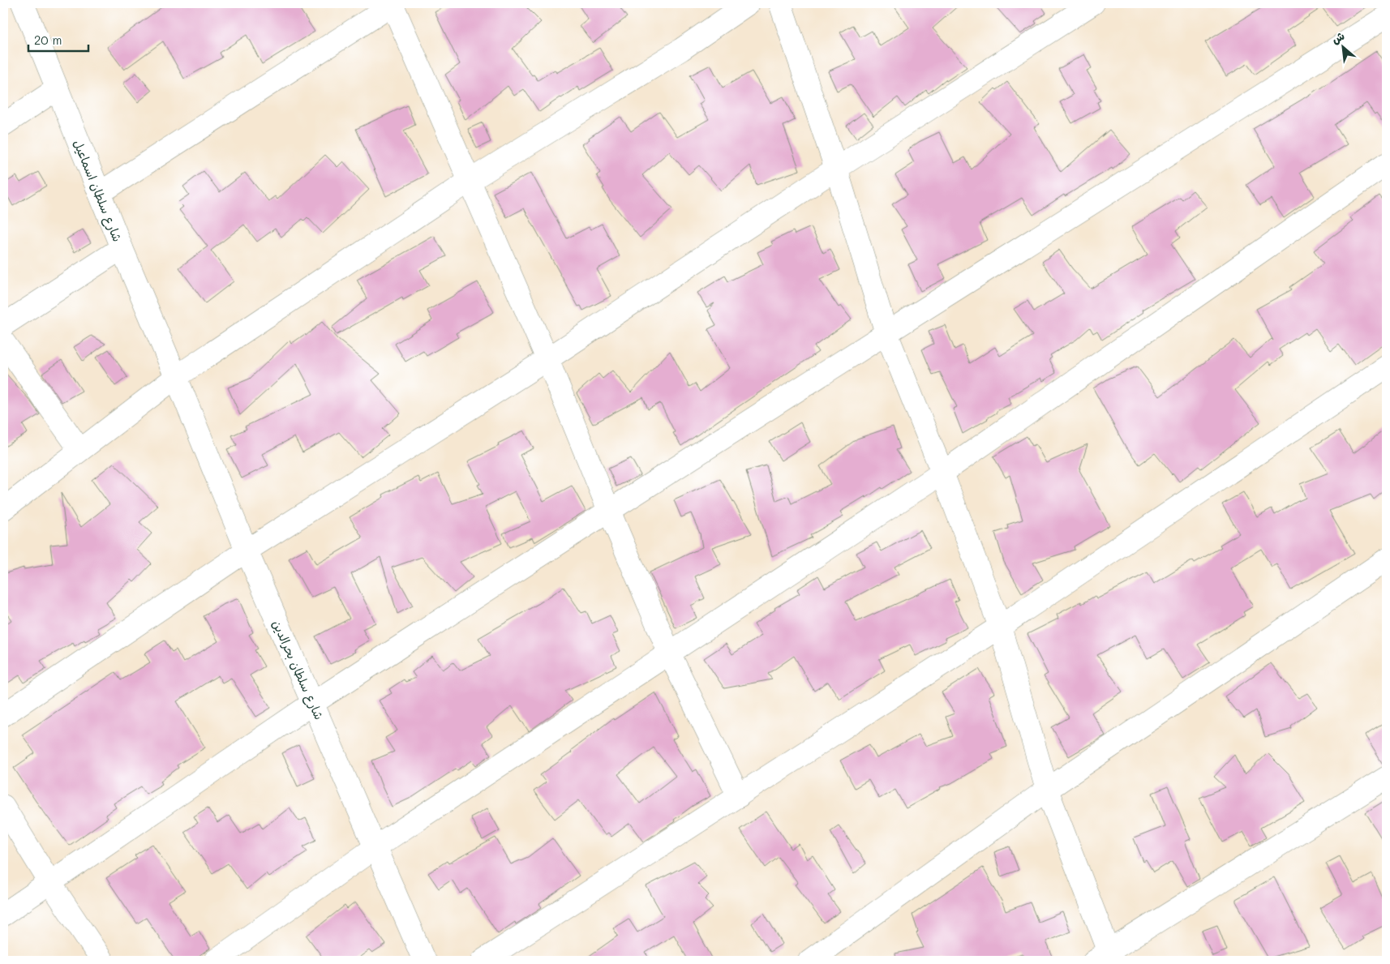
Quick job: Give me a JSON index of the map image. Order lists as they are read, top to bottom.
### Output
{
  "streets": {
    "street": ["شارع سلطان اسماعيل", "شارع سلطان بحرالدين"]
  },
  "crossings": [
    ["شارع سلطان اسماعيل", "شارع سلطان بحرالدين"]
  ],
  "scale_bar": "20 m",
  "north": "top left"
}
